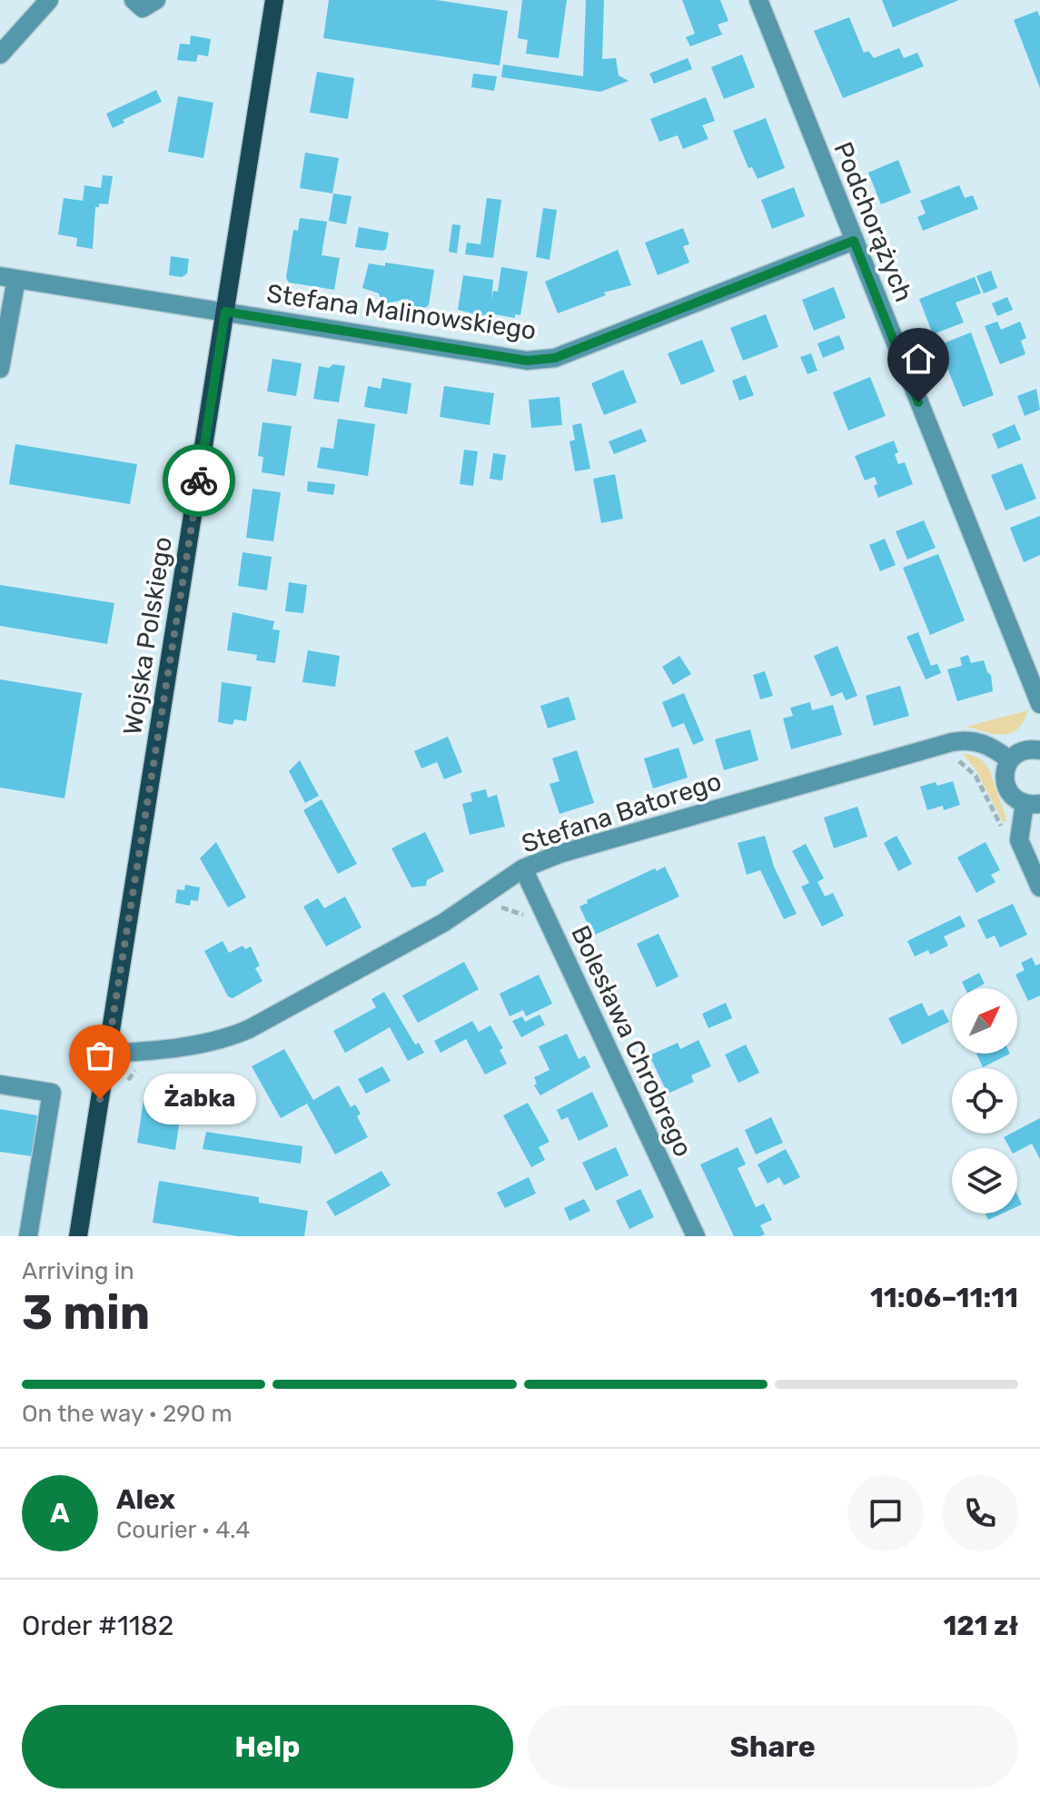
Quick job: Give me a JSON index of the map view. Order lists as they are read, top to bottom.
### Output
{
  "streets": {
    "main road": ["Wojska Polskiego"],
    "street": [
      "Podchorążych",
      "Stefana Malinowskiego",
      "Stefana Batorego",
      "Bolesława Chrobrego"
    ]
  },
  "crossings": [
    ["Podchorążych", "Stefana Malinowskiego"],
    ["Stefana Malinowskiego", "Wojska Polskiego"],
    ["Wojska Polskiego", "Stefana Batorego"],
    ["Stefana Batorego", "Bolesława Chrobrego"]
  ],
  "places": ["Żabka"],
  "north": "top right",
  "page": {
    "bubble": "Żabka",
    "heading": ["3 min", "Arriving in", "11:06–11:11"],
    "panel": [
      "Alex",
      "Courier · 4.4",
      "Order #1182",
      "121 zł"
    ],
    "bar": "On the way · 290 m",
    "round": "A",
    "buttons": ["Help", "Share"]
  }
}
